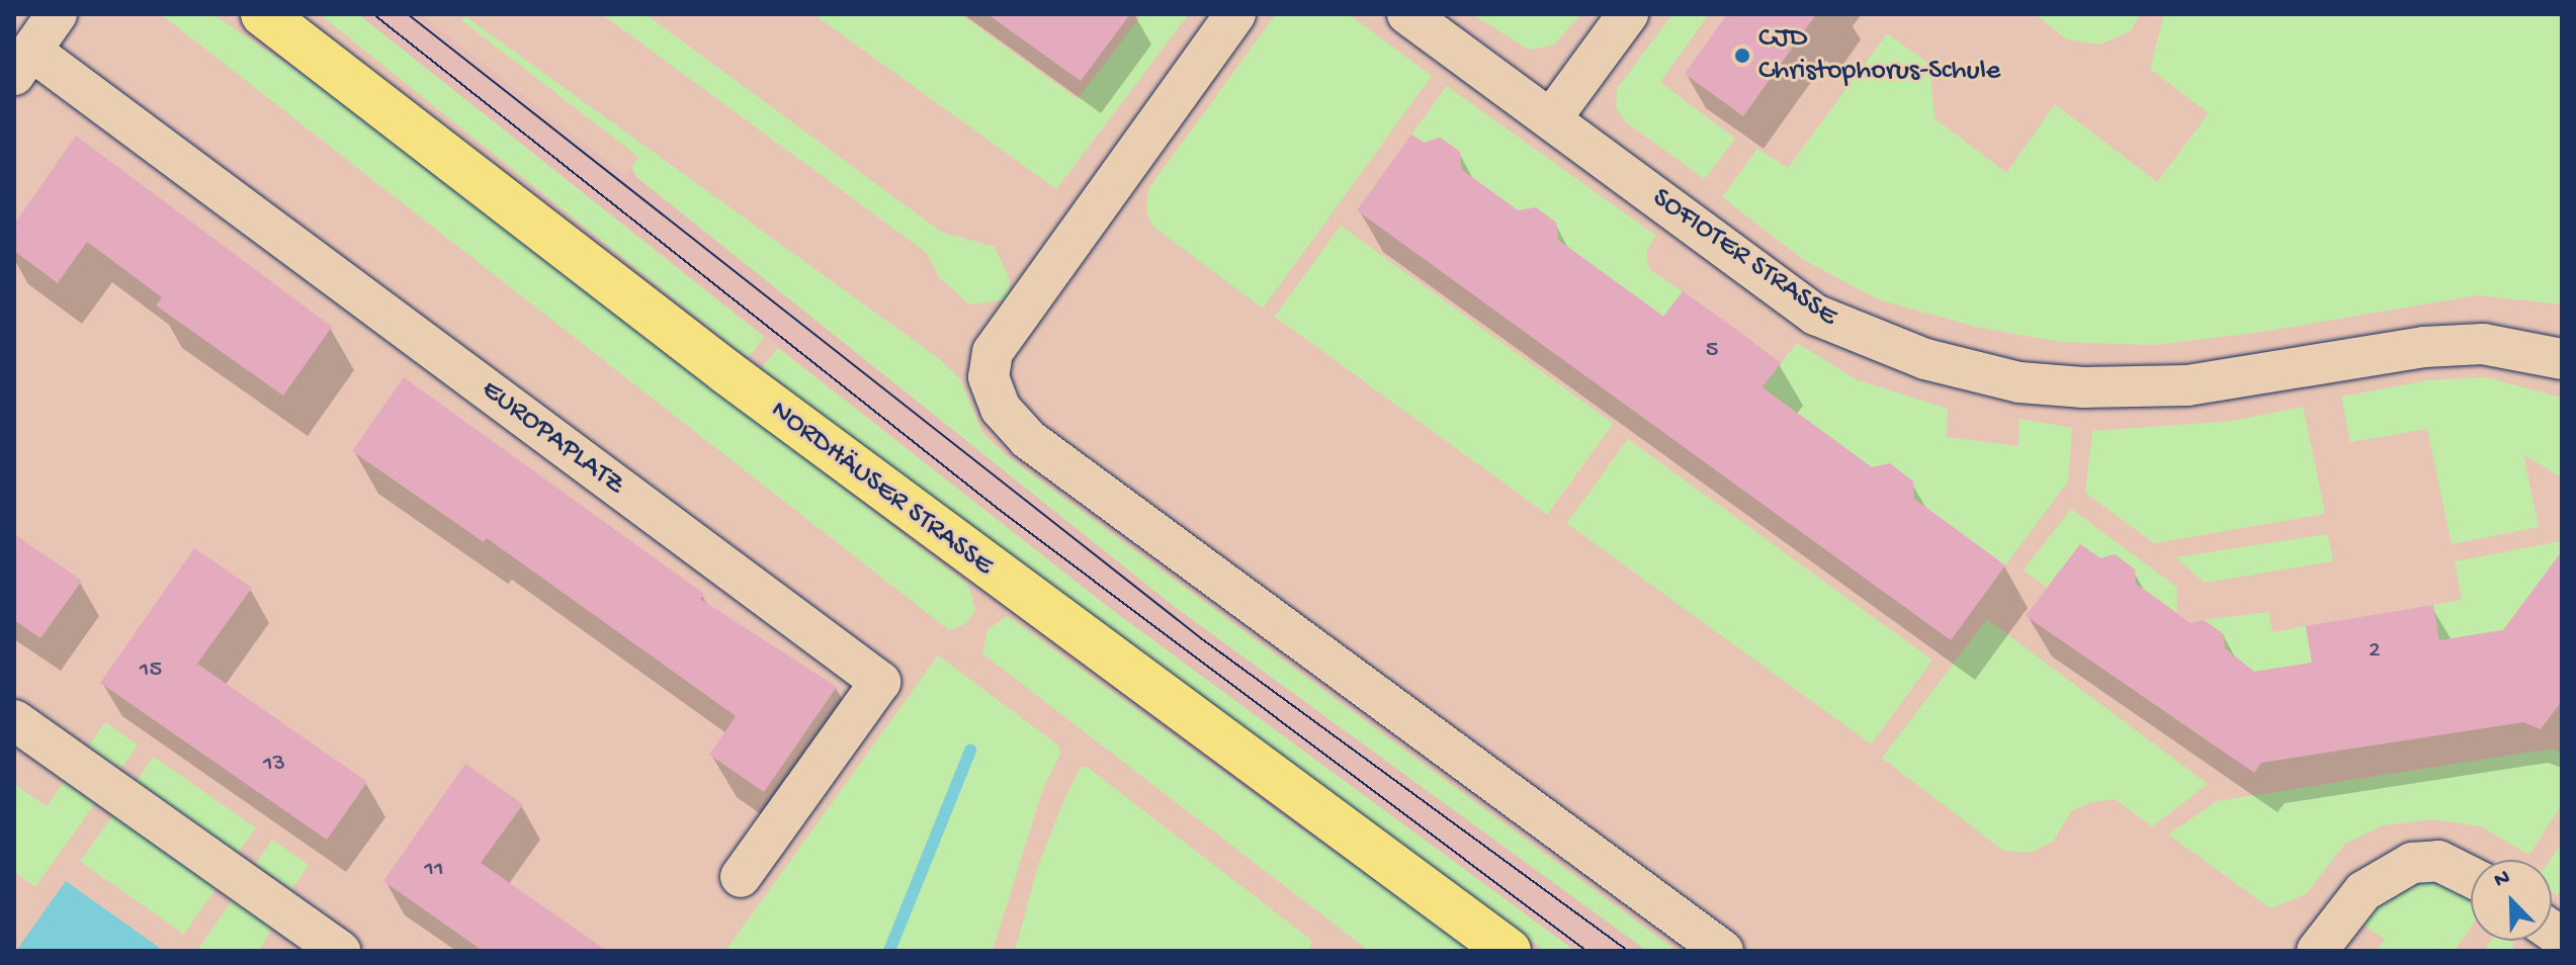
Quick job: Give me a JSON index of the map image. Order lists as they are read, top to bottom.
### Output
{
  "streets": {
    "main road": ["NORDHÄUSER STRASSE"],
    "street": ["SOFIOTER STRASSE", "EUROPAPLATZ"]
  },
  "places": ["CJD Christophorus-Schule"],
  "house_numbers": [
    "5",
    "2",
    "15",
    "13",
    "11"
  ],
  "north": "top left"
}
